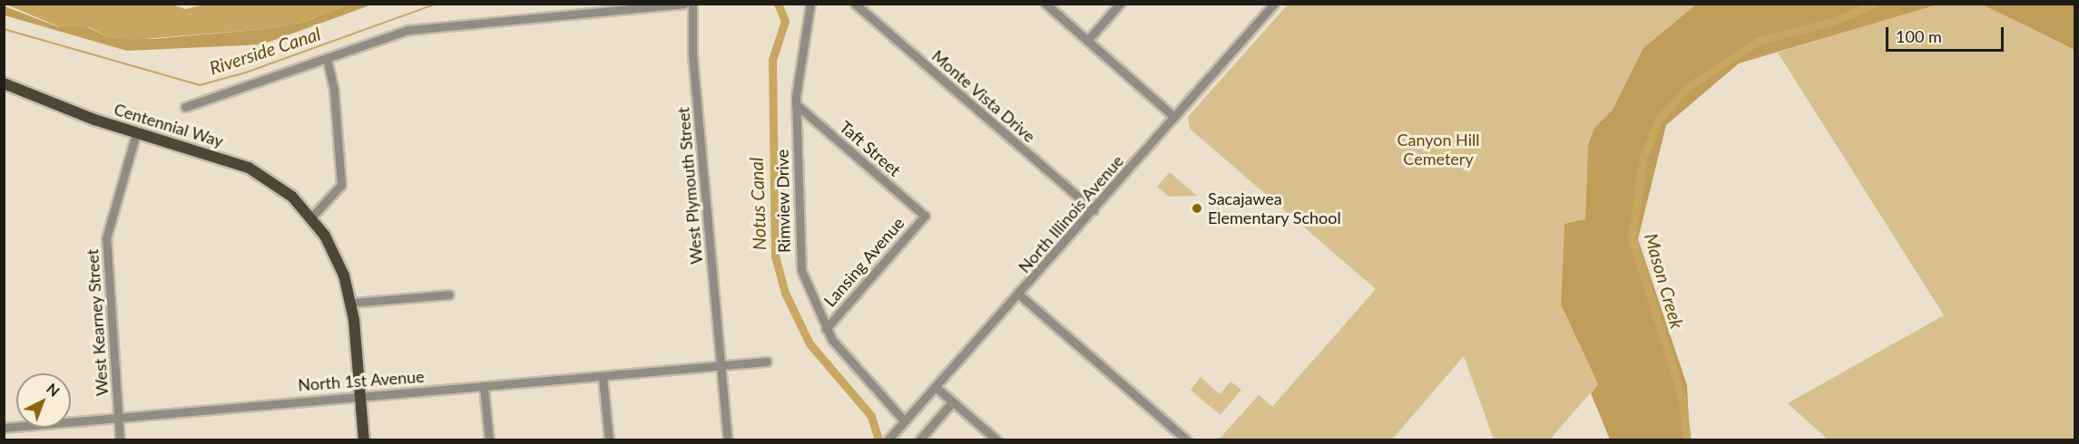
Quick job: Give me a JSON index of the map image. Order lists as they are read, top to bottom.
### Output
{
  "streets": {
    "main road": ["Centennial Way"],
    "street": [
      "Monte Vista Drive",
      "Taft Street",
      "West Plymouth Street",
      "Rimview Drive",
      "North Illinois Avenue",
      "Lansing Avenue",
      "West Kearney Street",
      "North 1st Avenue"
    ]
  },
  "crossings": [
    ["Monte Vista Drive", "North Illinois Avenue"],
    ["Centennial Way", "West Kearney Street"],
    ["Centennial Way", "North 1st Avenue"],
    ["Taft Street", "Rimview Drive"],
    ["Taft Street", "Lansing Avenue"],
    ["West Plymouth Street", "North 1st Avenue"],
    ["Rimview Drive", "North Illinois Avenue"],
    ["Rimview Drive", "Lansing Avenue"],
    ["West Kearney Street", "North 1st Avenue"]
  ],
  "water": ["Riverside Canal", "Notus Canal", "Mason Creek"],
  "parks": ["Canyon Hill Cemetery"],
  "places": ["Sacajawea Elementary School"],
  "scale_bar": "100 m",
  "north": "top right"
}
